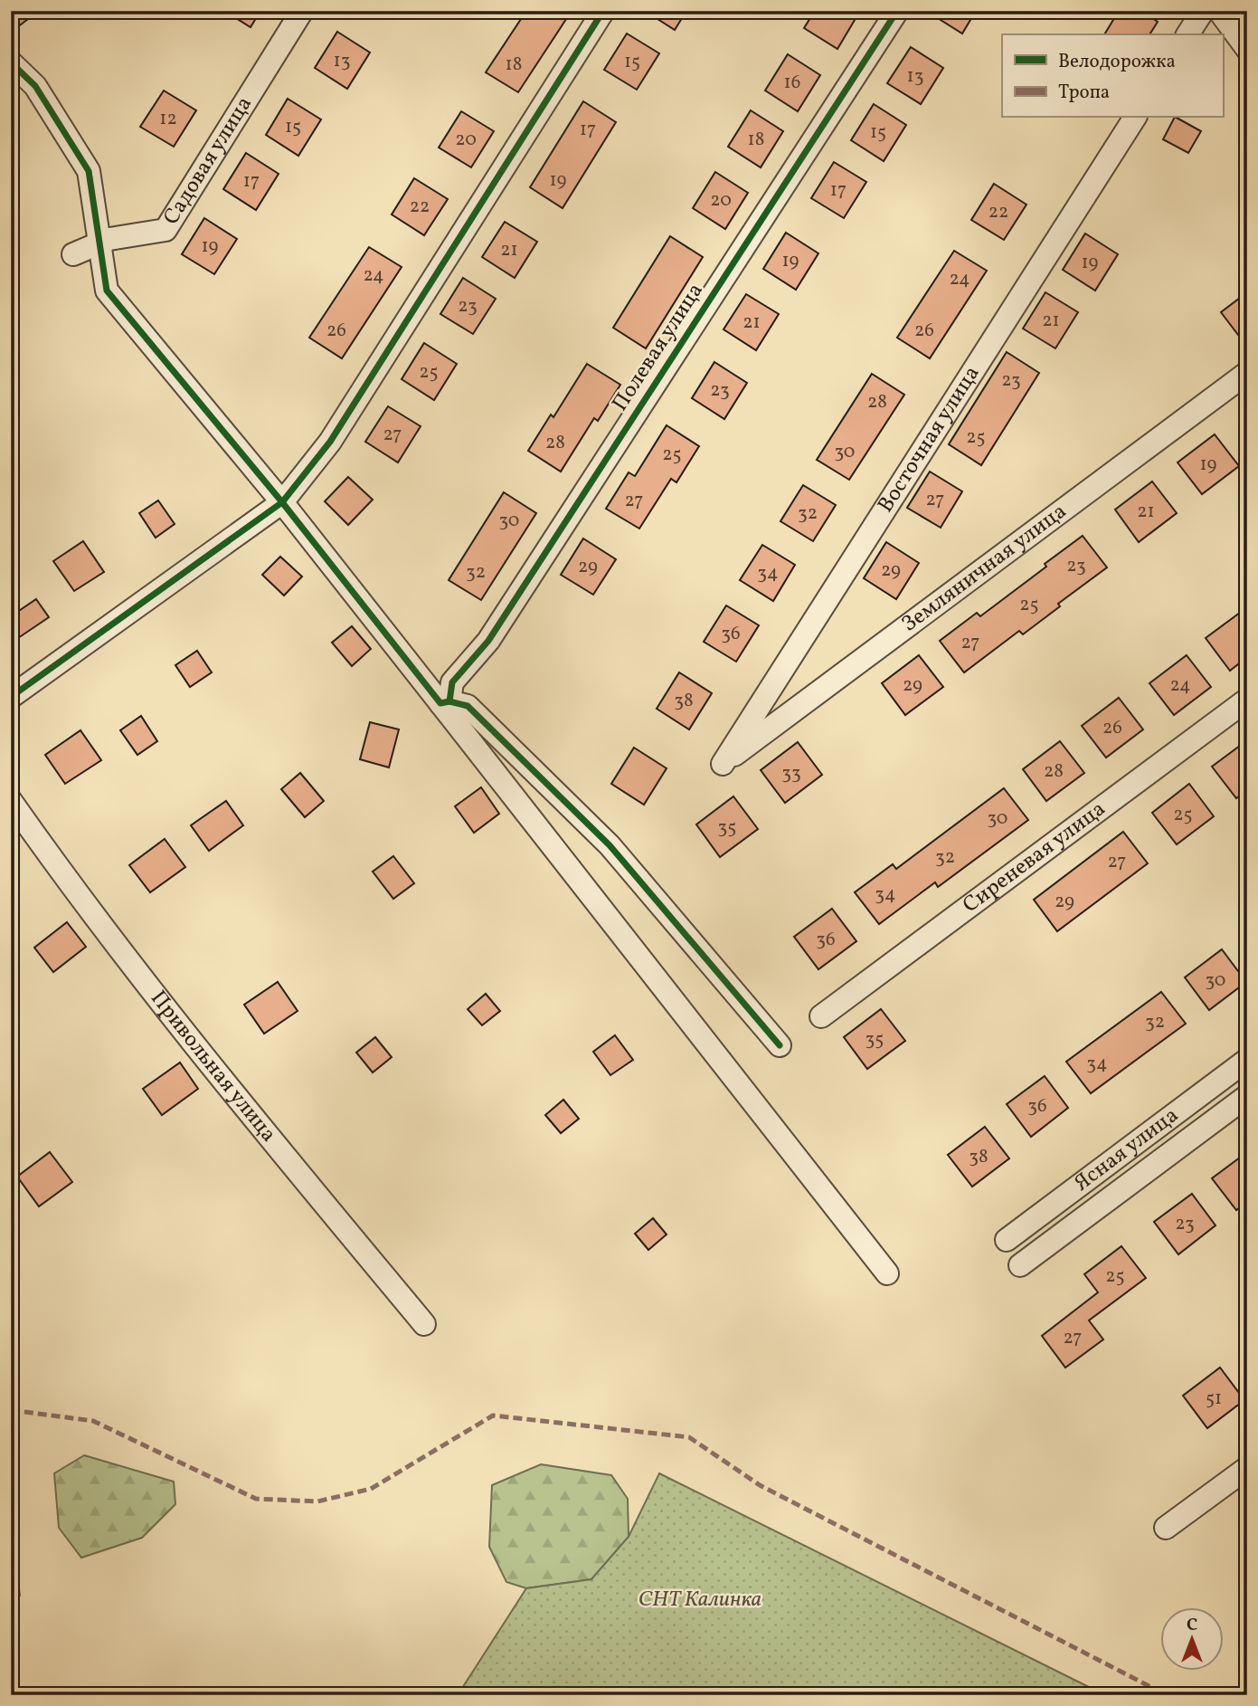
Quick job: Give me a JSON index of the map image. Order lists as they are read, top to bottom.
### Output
{
  "streets": {
    "street": [
      "Садовая улица",
      "Полевая улица",
      "Восточная улица",
      "Земляничная улица",
      "Сиреневая улица",
      "Привольная улица",
      "Ясная улица"
    ]
  },
  "crossings": [
    ["Восточная улица", "Земляничная улица"]
  ],
  "parks": ["СНТ Калинка"],
  "house_numbers": [
    "13",
    "15",
    "18",
    "13",
    "16",
    "12",
    "15",
    "17",
    "15",
    "20",
    "18",
    "19",
    "17",
    "17",
    "20",
    "22",
    "22",
    "19",
    "21",
    "19",
    "19",
    "24",
    "24",
    "23",
    "21",
    "21",
    "26",
    "26",
    "25",
    "23",
    "23",
    "28",
    "27",
    "25",
    "28",
    "30",
    "25",
    "19",
    "27",
    "27",
    "21",
    "32",
    "30",
    "23",
    "29",
    "29",
    "32",
    "34",
    "25",
    "36",
    "27",
    "29",
    "24",
    "38",
    "26",
    "28",
    "33",
    "25",
    "30",
    "35",
    "32",
    "27",
    "34",
    "29",
    "36",
    "30",
    "32",
    "35",
    "34",
    "36",
    "38",
    "23",
    "25",
    "27",
    "51"
  ],
  "legend": ["Велодорожка", "Тропа"],
  "north": "top"
}
